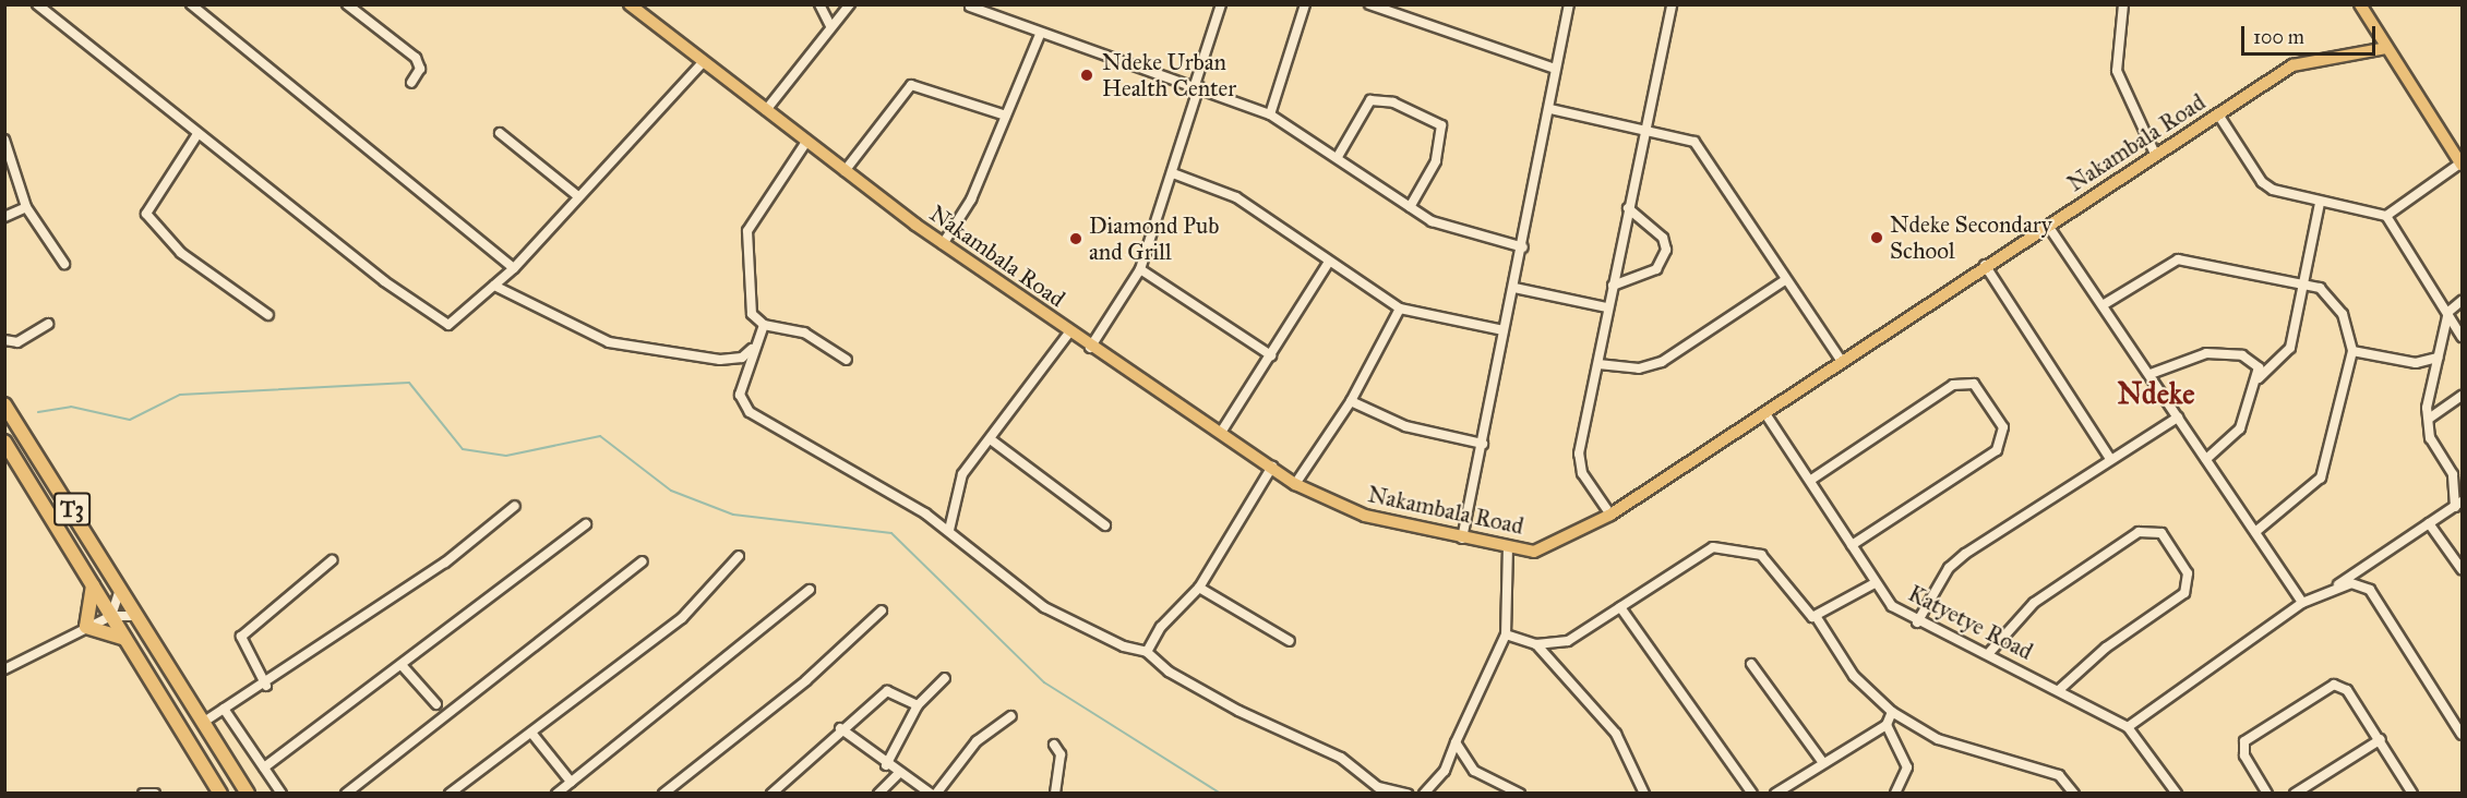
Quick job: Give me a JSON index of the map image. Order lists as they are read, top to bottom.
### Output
{
  "streets": {
    "highway": ["T3"],
    "main road": ["Nakambala Road"],
    "street": ["Katyetye Road"]
  },
  "crossings": [
    ["Nakambala Road", "Katyetye Road"]
  ],
  "districts": ["Ndeke"],
  "places": ["Ndeke Urban Health Center", "Ndeke Secondary School", "Diamond Pub and Grill"],
  "scale_bar": "100 m"
}
